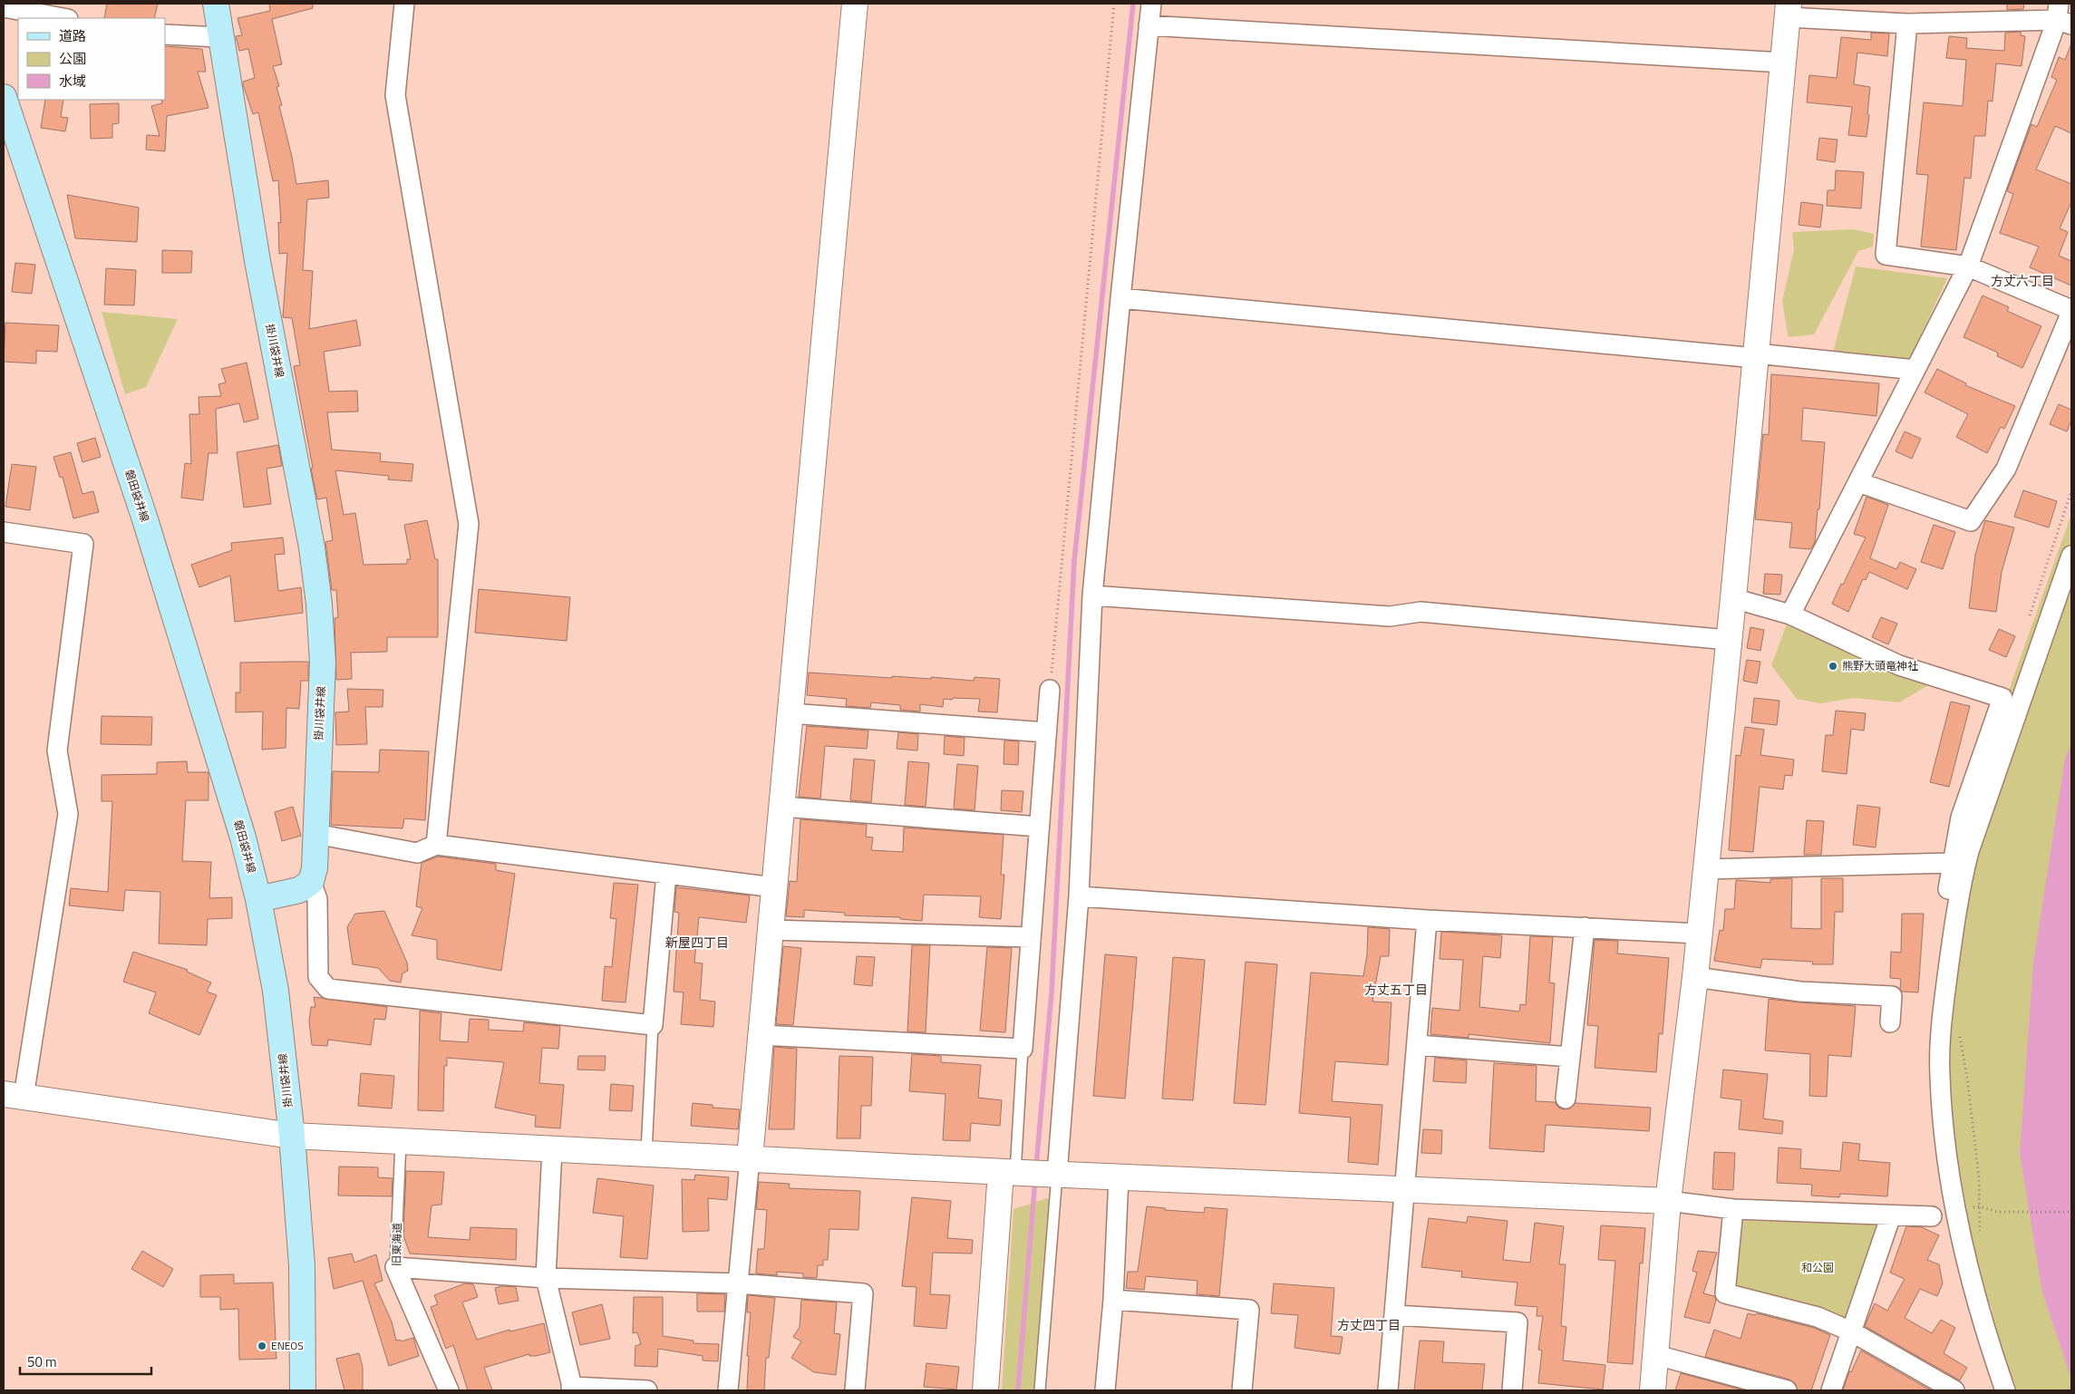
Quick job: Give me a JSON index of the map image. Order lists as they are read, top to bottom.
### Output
{
  "streets": {
    "main road": ["掛川袋井線", "磐田袋井線"],
    "street": ["旧東海道"]
  },
  "crossings": [
    ["掛川袋井線", "磐田袋井線"]
  ],
  "districts": [
    "方丈六丁目",
    "新屋四丁目",
    "方丈五丁目",
    "方丈四丁目"
  ],
  "parks": ["和公園"],
  "places": ["熊野大頭竜神社", "ENEOS"],
  "legend": ["道路", "公園", "水域"],
  "scale_bar": "50 m"
}
